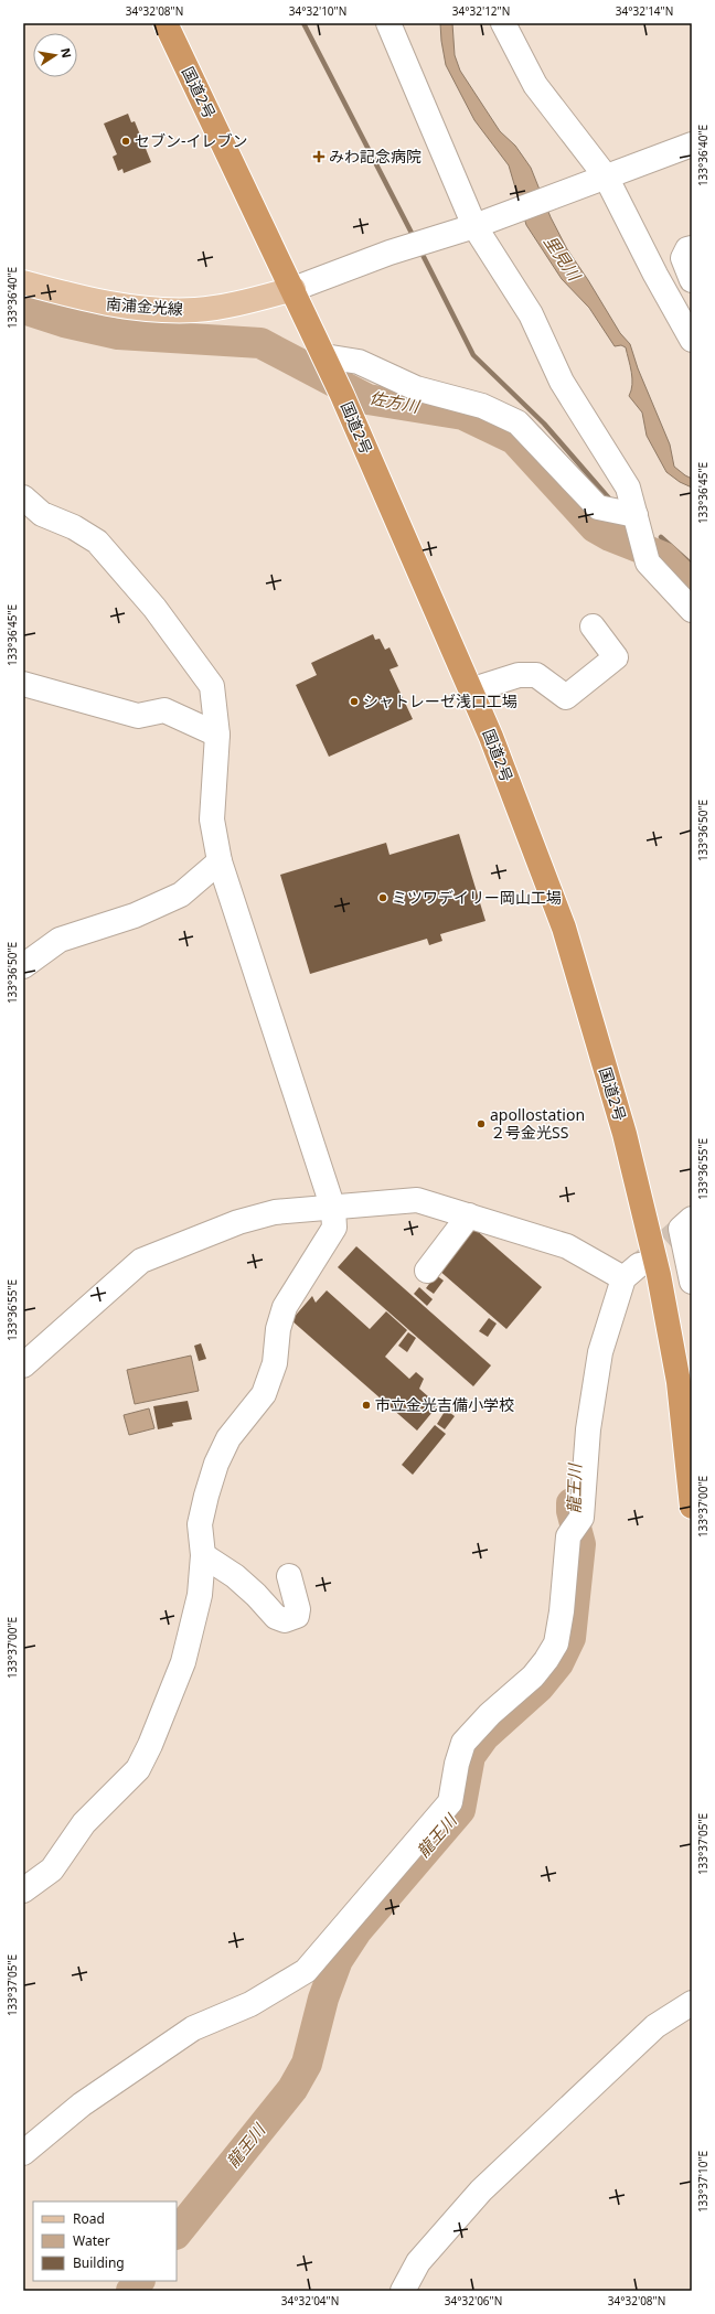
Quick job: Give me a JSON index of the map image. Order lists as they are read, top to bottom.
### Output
{
  "streets": {
    "highway": ["国道2号"],
    "main road": ["南浦金光線"]
  },
  "crossings": [
    ["国道2号", "南浦金光線"]
  ],
  "water": ["里見川", "佐方川", "龍王川"],
  "places": {
    "other": [
      "セブン-イレブン",
      "シャトレーゼ浅口工場",
      "ミツワデイリー岡山工場",
      "apollostation ２号金光SS",
      "市立金光吉備小学校"
    ],
    "health": ["みわ記念病院"]
  },
  "legend": ["Road", "Water", "Building"],
  "north": "right",
  "coordinates": [
    "34°32'08\"N",
    "34°32'10\"N",
    "34°32'12\"N",
    "34°32'14\"N",
    "133°36'40\"E",
    "133°36'45\"E",
    "133°36'50\"E",
    "133°36'55\"E",
    "133°37'00\"E",
    "133°37'05\"E",
    "133°37'10\"E",
    "34°32'04\"N",
    "34°32'06\"N"
  ]
}
